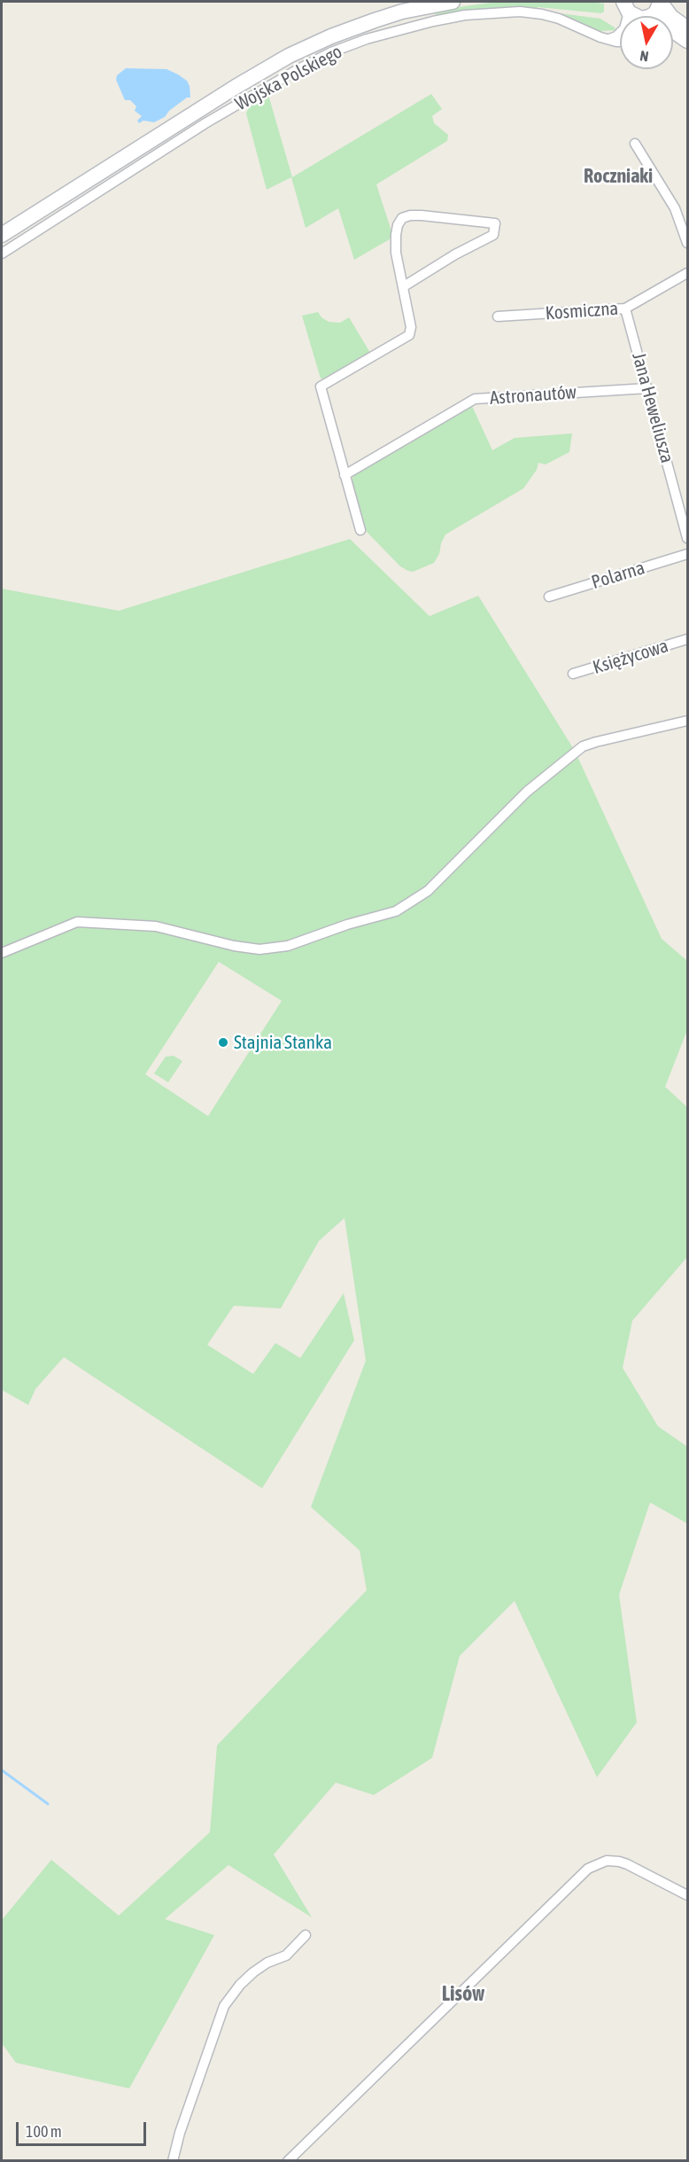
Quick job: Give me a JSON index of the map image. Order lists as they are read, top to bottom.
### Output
{
  "streets": {
    "main road": ["Wojska Polskiego"],
    "street": [
      "Kosmiczna",
      "Astronautów",
      "Jana Heweliusza",
      "Polarna",
      "Księżycowa"
    ]
  },
  "crossings": [
    ["Kosmiczna", "Jana Heweliusza"],
    ["Astronautów", "Jana Heweliusza"]
  ],
  "districts": ["Roczniaki", "Lisów"],
  "places": ["Stajnia Stanka"],
  "scale_bar": "100 m",
  "north": "bottom"
}
